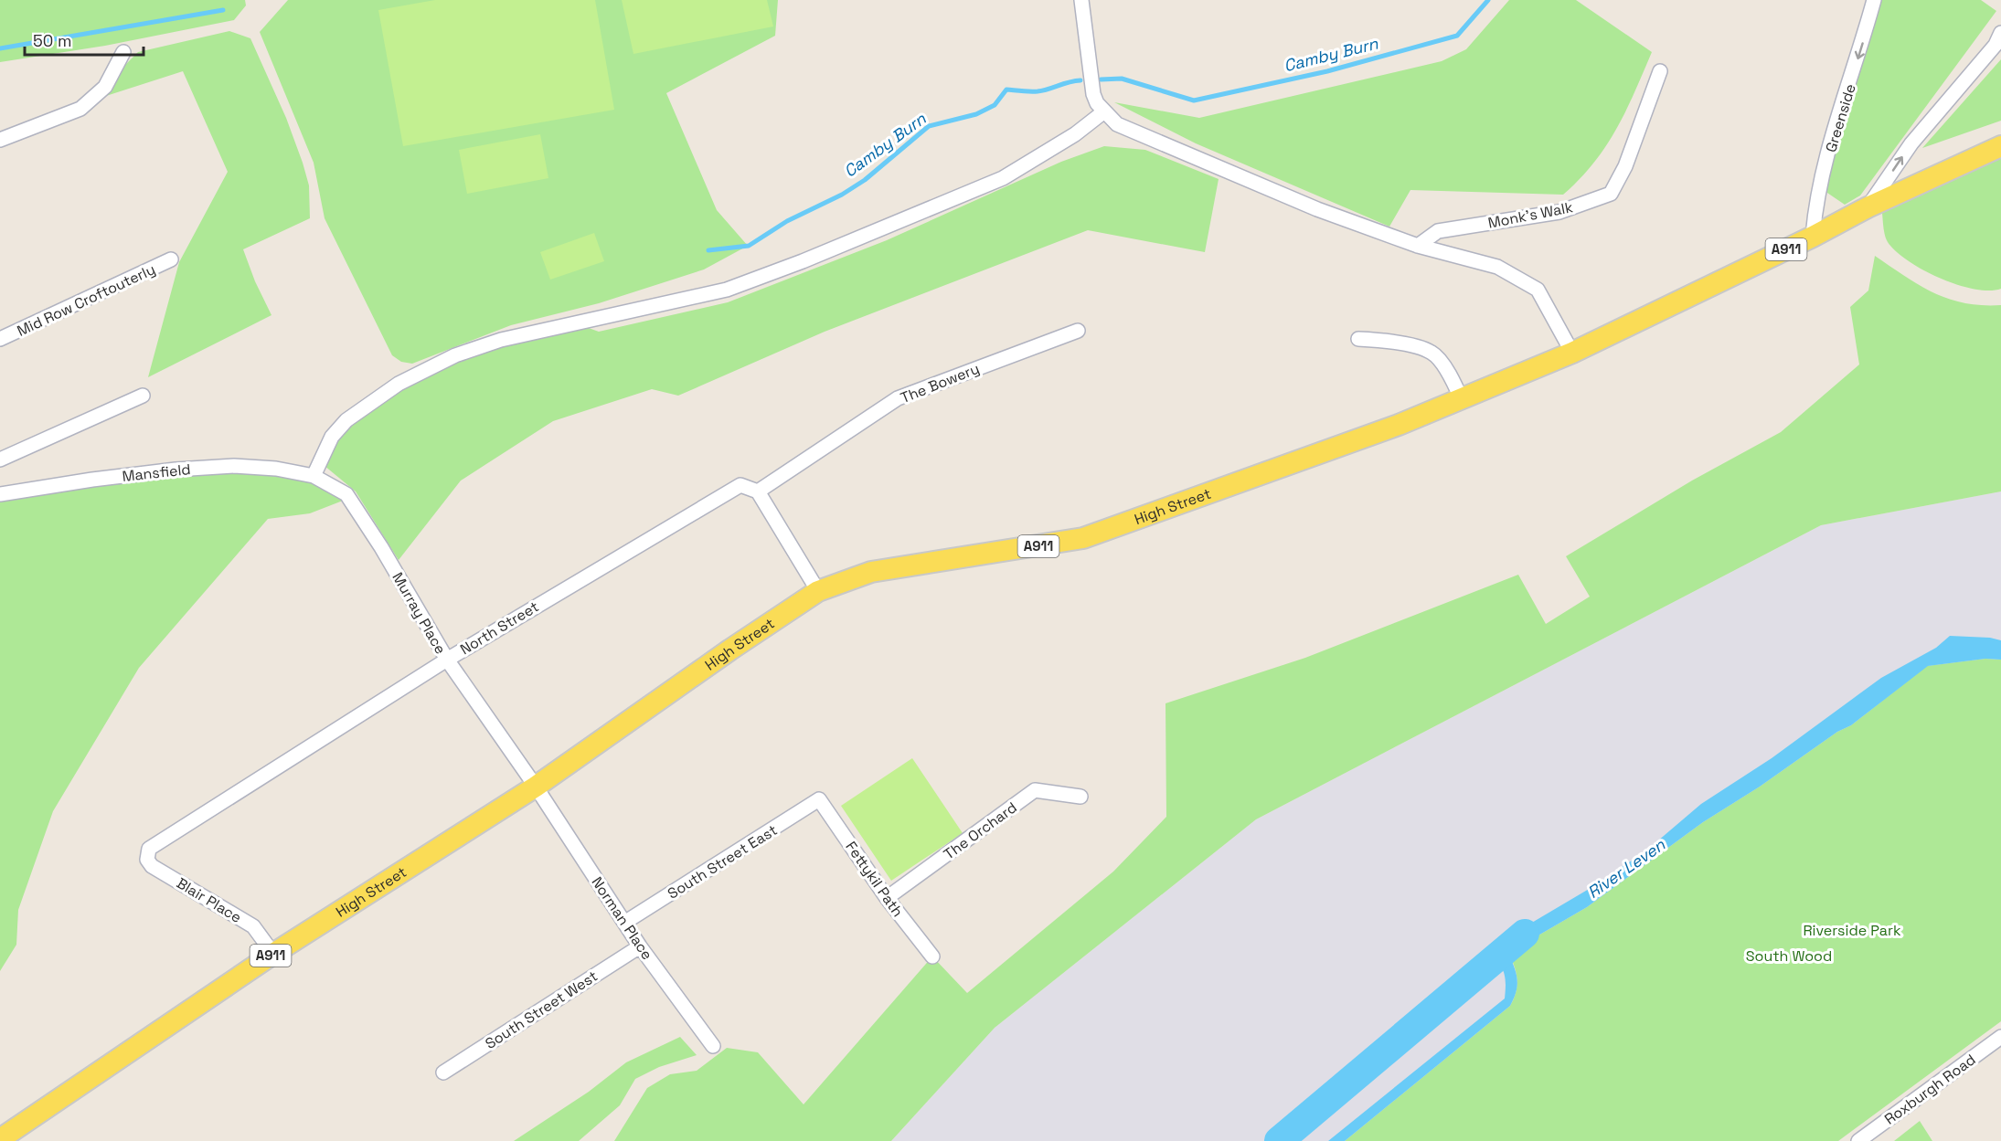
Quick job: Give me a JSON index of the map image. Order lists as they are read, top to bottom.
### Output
{
  "streets": {
    "main road": ["A911", "High Street"],
    "street": [
      "Greenside",
      "Monk's Walk",
      "Mid Row Croftouterly",
      "The Bowery",
      "Mansfield",
      "Murray Place",
      "North Street",
      "The Orchard",
      "South Street East",
      "Fettykil Path",
      "Blair Place",
      "Norman Place",
      "South Street West",
      "Roxburgh Road"
    ]
  },
  "crossings": [
    ["Greenside", "A911"],
    ["A911", "High Street"],
    ["The Bowery", "North Street"],
    ["Mansfield", "Murray Place"],
    ["High Street", "Murray Place"],
    ["High Street", "Blair Place"],
    ["High Street", "Norman Place"],
    ["Murray Place", "North Street"],
    ["Murray Place", "Norman Place"],
    ["North Street", "Blair Place"],
    ["The Orchard", "Fettykil Path"],
    ["South Street East", "Fettykil Path"],
    ["South Street East", "Norman Place"],
    ["Norman Place", "South Street West"]
  ],
  "water": ["Camby Burn", "River Leven"],
  "parks": ["Riverside Park", "South Wood"],
  "scale_bar": "50 m"
}
